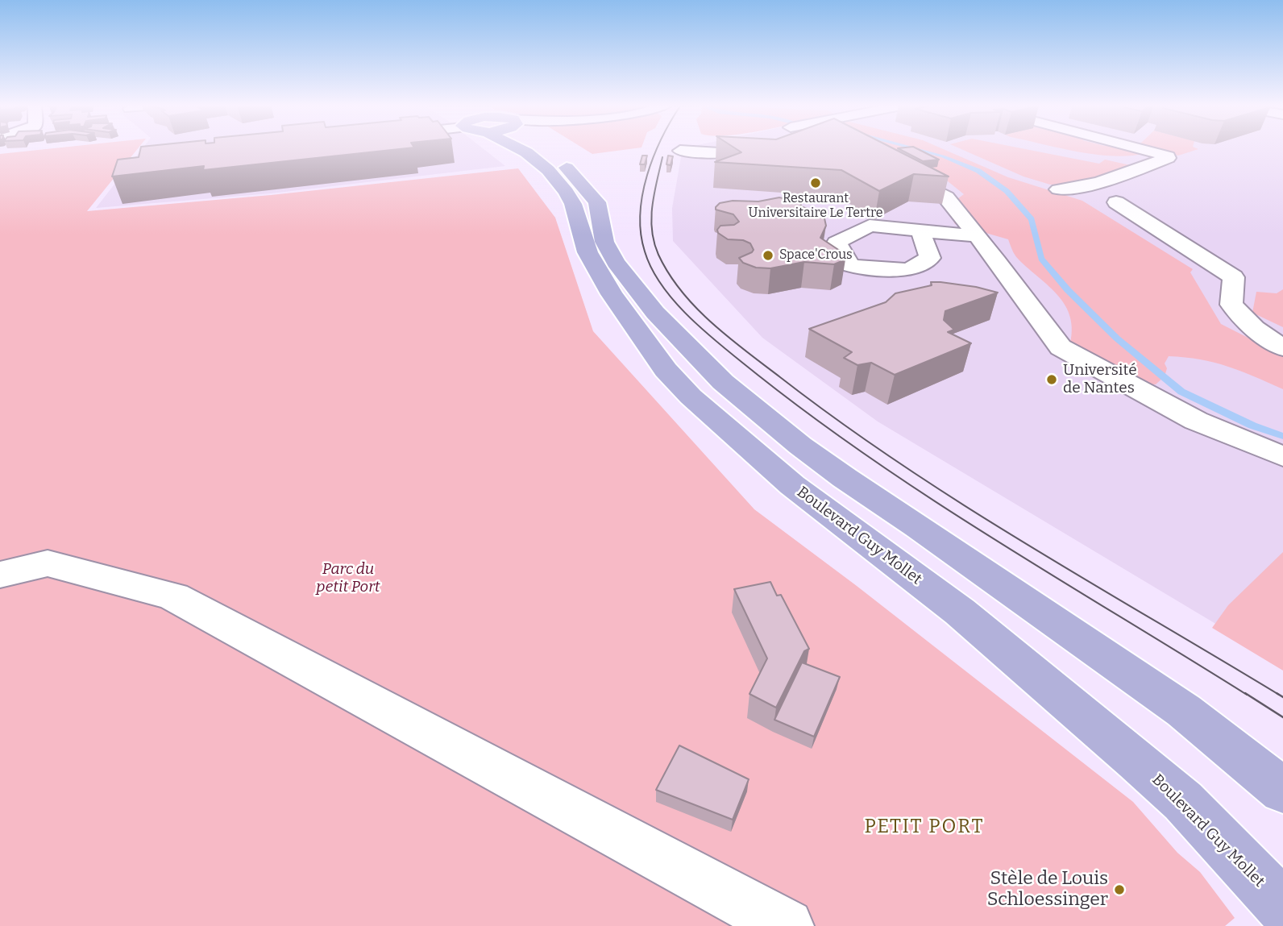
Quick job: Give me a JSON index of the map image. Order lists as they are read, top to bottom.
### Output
{
  "streets": {
    "main road": ["Boulevard Guy Mollet"]
  },
  "districts": ["PETIT PORT"],
  "parks": ["Parc du petit Port"],
  "places": [
    "Restaurant Universitaire Le Tertre",
    "Space'Crous",
    "Université de Nantes",
    "Stèle de Louis Schloessinger"
  ]
}
